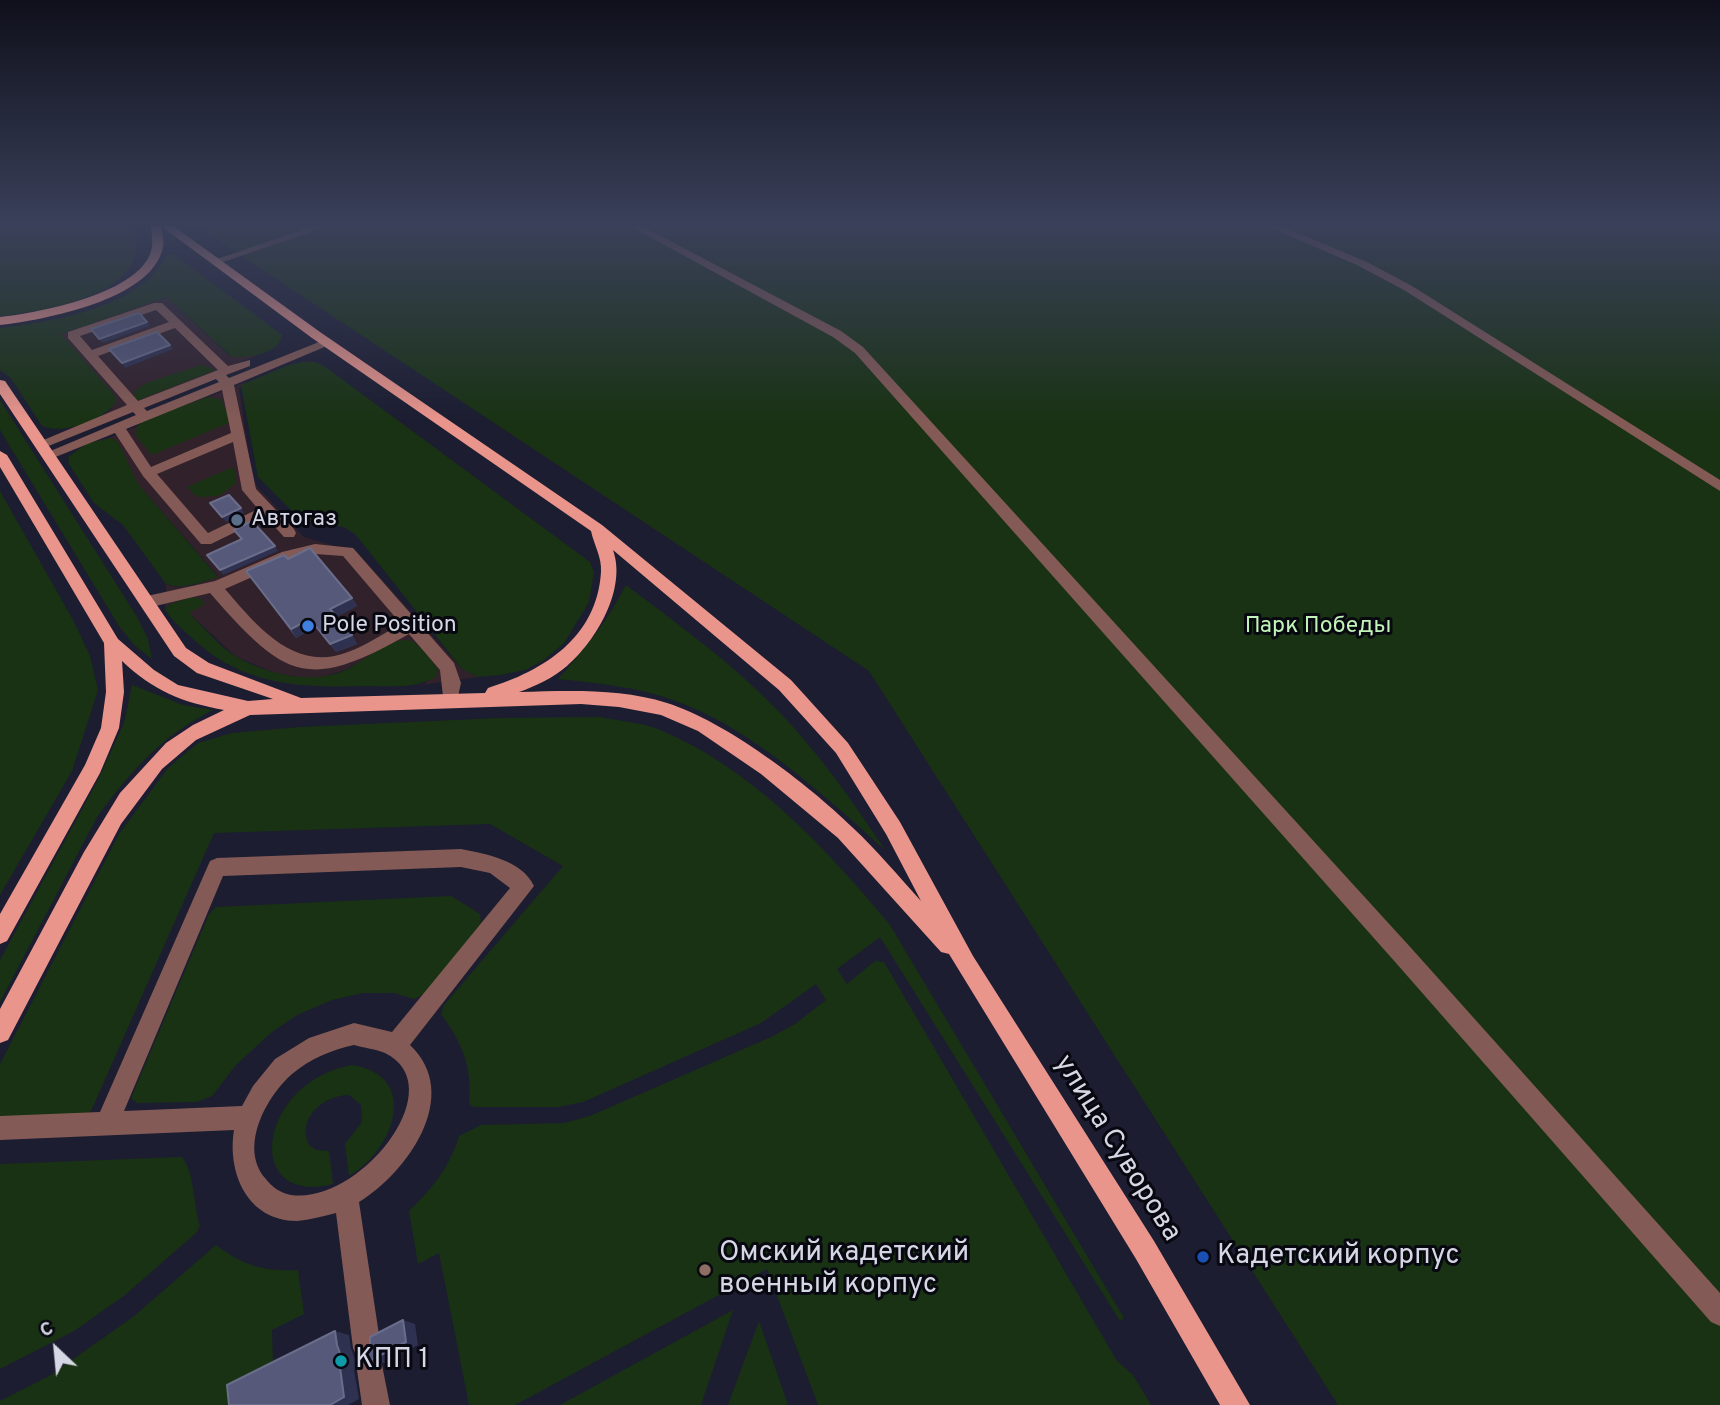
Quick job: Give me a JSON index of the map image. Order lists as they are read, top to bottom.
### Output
{
  "streets": {
    "main road": ["улица Суворова"]
  },
  "parks": ["Парк Победы"],
  "places": [
    "Автогаз",
    "Pole Position",
    "Кадетский корпус",
    "Омский кадетский военный корпус",
    "КПП 1"
  ],
  "north": "top left"
}
